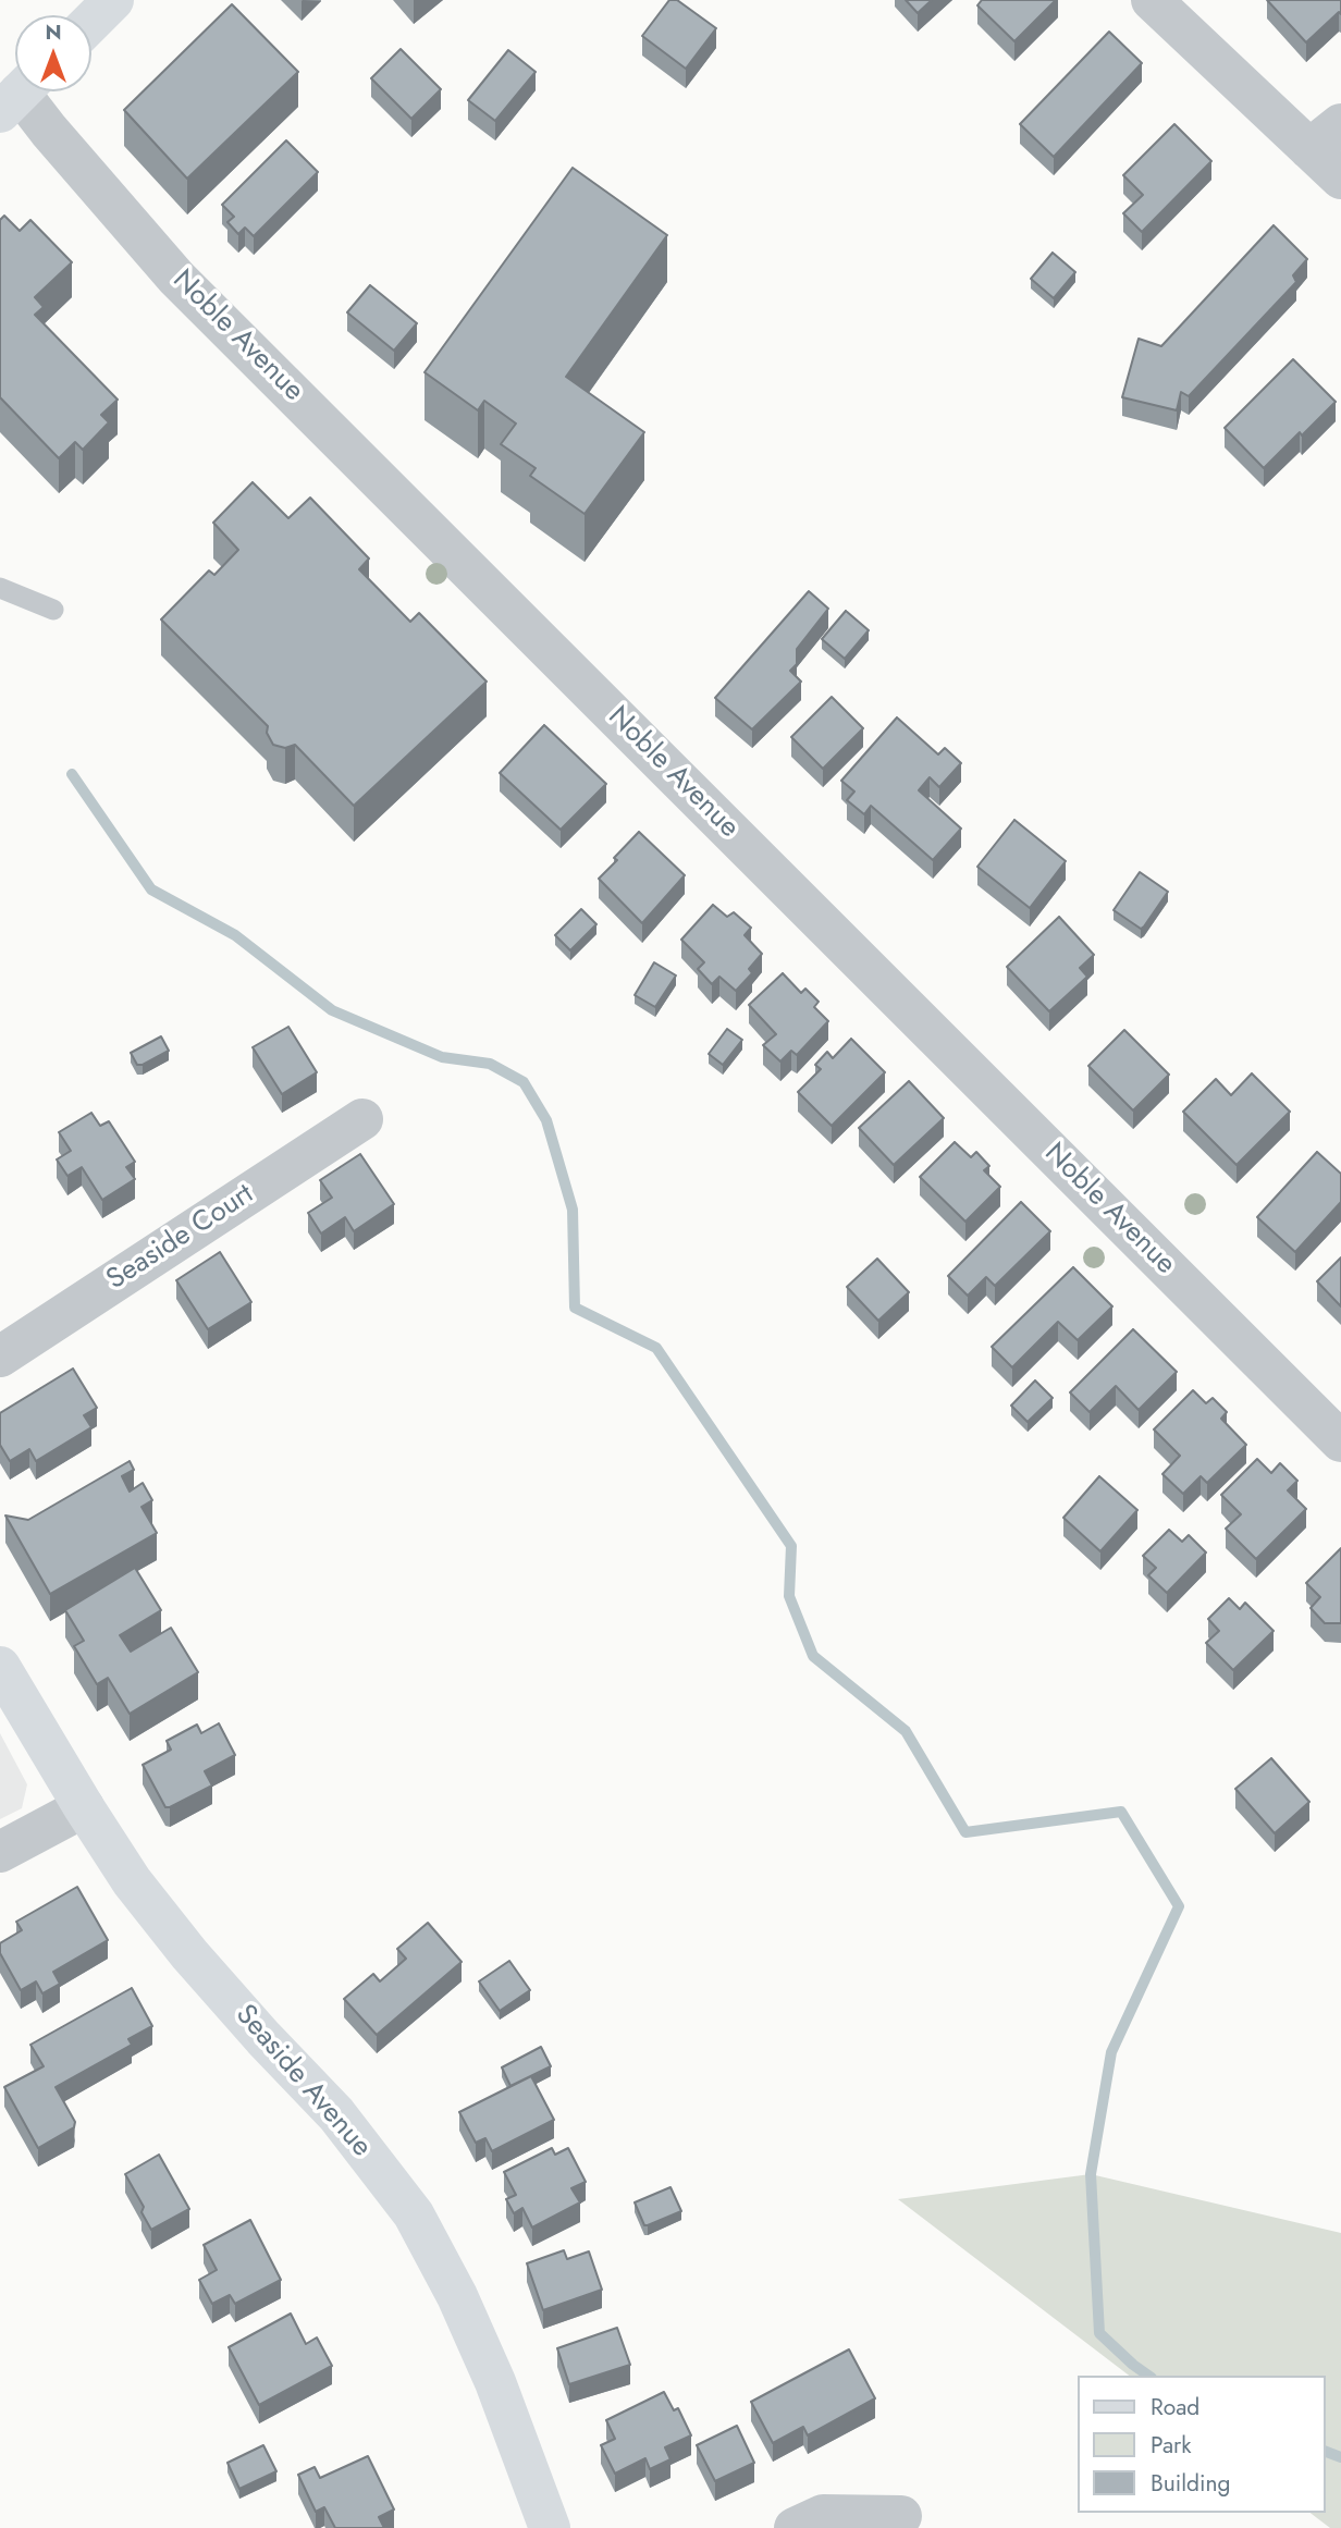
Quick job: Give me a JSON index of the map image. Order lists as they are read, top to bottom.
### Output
{
  "streets": {
    "main road": ["Seaside Avenue"],
    "street": ["Noble Avenue", "Seaside Court"]
  },
  "legend": ["Road", "Park", "Building"],
  "north": "top"
}
